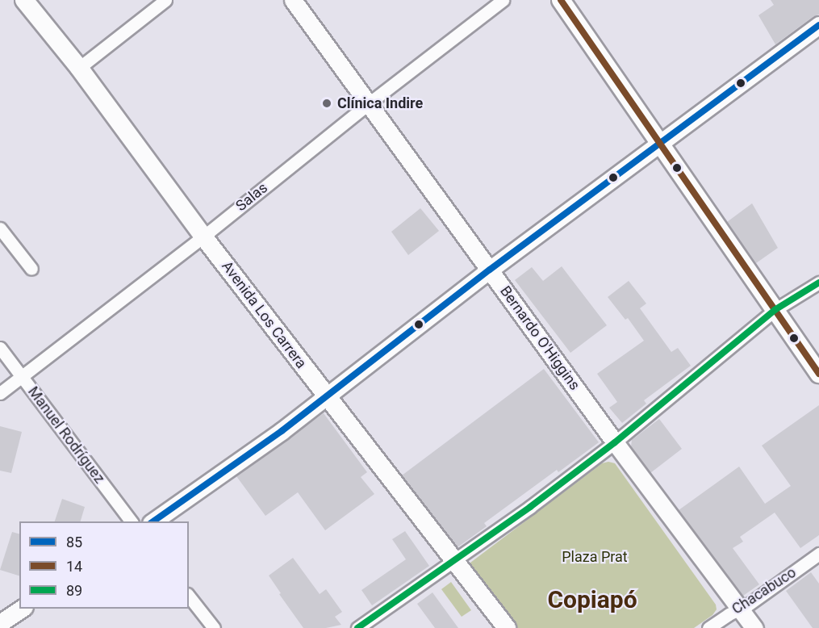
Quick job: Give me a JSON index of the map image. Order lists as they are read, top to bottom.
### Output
{
  "streets": {
    "main road": ["Avenida Los Carrera", "Bernardo O'Higgins"],
    "street": ["Salas", "Manuel Rodríguez", "Chacabuco"]
  },
  "crossings": [
    ["Salas", "Avenida Los Carrera"],
    ["Salas", "Bernardo O'Higgins"],
    ["Salas", "Manuel Rodríguez"],
    ["Bernardo O'Higgins", "Chacabuco"]
  ],
  "districts": ["Copiapó"],
  "parks": ["Plaza Prat"],
  "places": ["Clínica Indire"],
  "lines": ["transit line 14", "transit line 85", "transit line 89"],
  "legend": ["85", "14", "89"]
}
